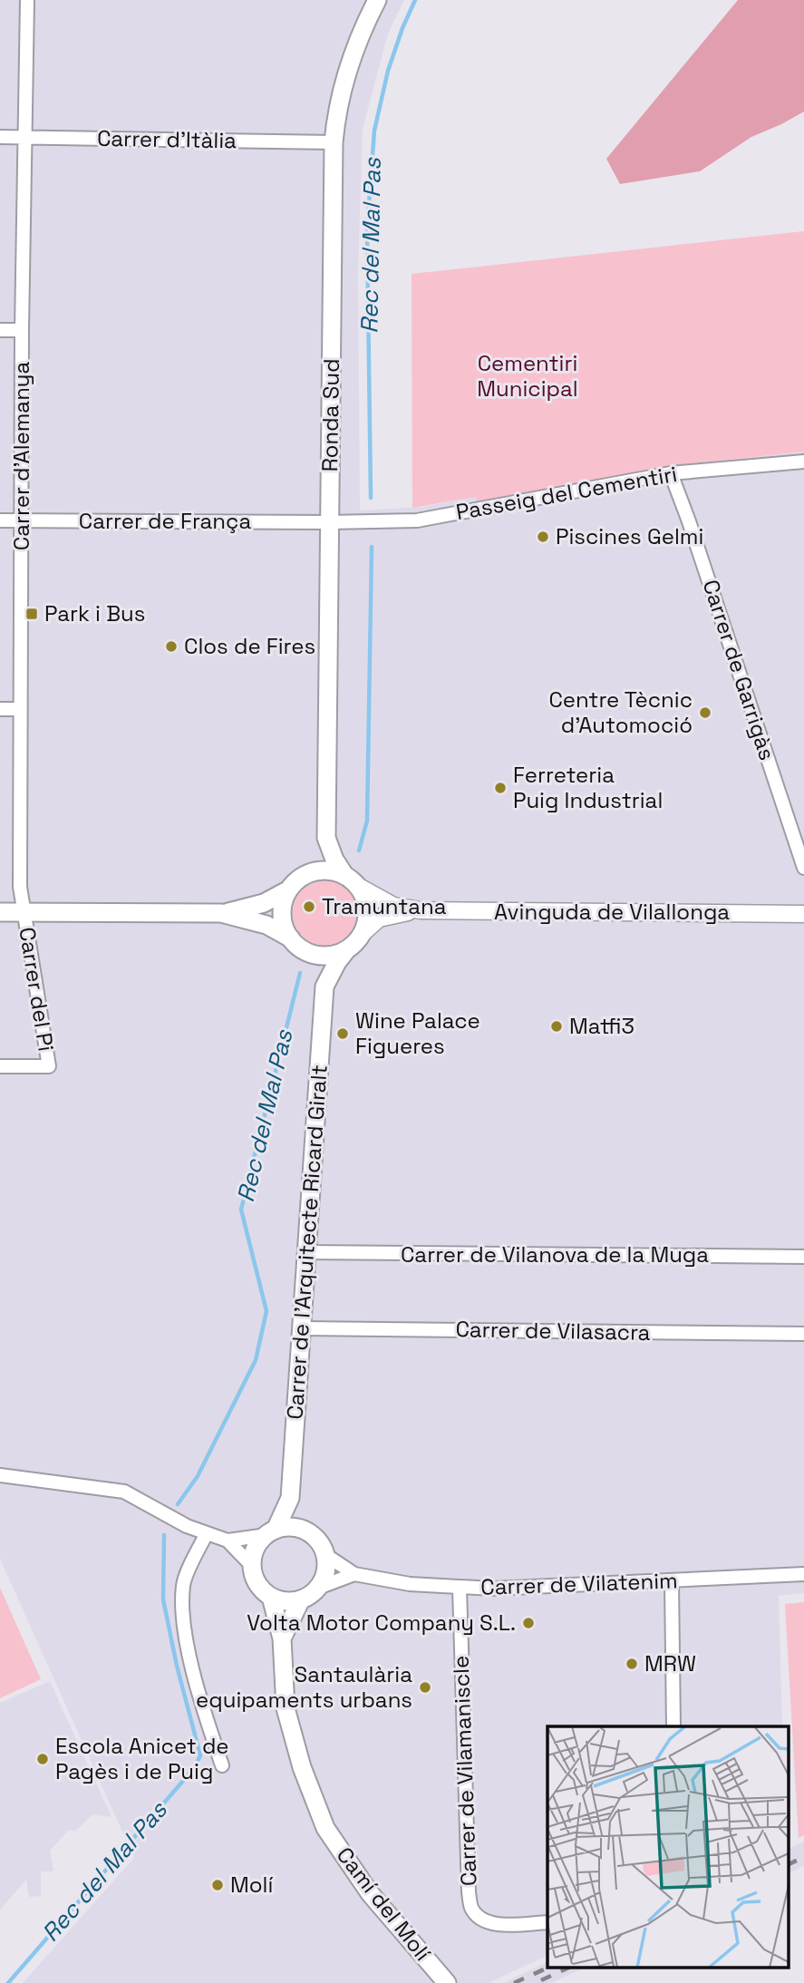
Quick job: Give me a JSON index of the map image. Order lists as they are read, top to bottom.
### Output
{
  "streets": {
    "main road": ["Ronda Sud", "Carrer de l'Arquitecte Ricard Giralt", "Camí del Molí"],
    "street": [
      "Carrer d'Itàlia",
      "Carrer d'Alemanya",
      "Passeig del Cementiri",
      "Carrer de França",
      "Carrer de Garrigàs",
      "Avinguda de Vilallonga",
      "Carrer del Pi",
      "Carrer de Vilanova de la Muga",
      "Carrer de Vilasacra",
      "Carrer de Vilatenim",
      "Carrer de Vilamaniscle"
    ]
  },
  "crossings": [
    ["Carrer d'Itàlia", "Ronda Sud"],
    ["Carrer d'Itàlia", "Carrer d'Alemanya"],
    ["Ronda Sud", "Passeig del Cementiri"],
    ["Ronda Sud", "Carrer de França"],
    ["Ronda Sud", "Avinguda de Vilallonga"],
    ["Ronda Sud", "Carrer de l'Arquitecte Ricard Giralt"],
    ["Carrer d'Alemanya", "Carrer de França"],
    ["Carrer d'Alemanya", "Carrer del Pi"],
    ["Passeig del Cementiri", "Carrer de França"],
    ["Passeig del Cementiri", "Carrer de Garrigàs"],
    ["Avinguda de Vilallonga", "Carrer de l'Arquitecte Ricard Giralt"],
    ["Carrer de l'Arquitecte Ricard Giralt", "Carrer de Vilanova de la Muga"],
    ["Carrer de l'Arquitecte Ricard Giralt", "Carrer de Vilasacra"],
    ["Carrer de l'Arquitecte Ricard Giralt", "Carrer de Vilatenim"],
    ["Carrer de l'Arquitecte Ricard Giralt", "Camí del Molí"],
    ["Carrer de Vilatenim", "Carrer de Vilamaniscle"],
    ["Carrer de Vilatenim", "Camí del Molí"]
  ],
  "water": ["Rec del Mal Pas"],
  "parks": ["Cementiri Municipal"],
  "places": {
    "other": [
      "Piscines Gelmi",
      "Clos de Fires",
      "Centre Tècnic d'Automoció",
      "Ferreteria Puig Industrial",
      "Tramuntana",
      "Matfi3",
      "Wine Palace Figueres",
      "Volta Motor Company S.L.",
      "MRW",
      "Santaulària equipaments urbans",
      "Escola Anicet de Pagès i de Puig",
      "Molí"
    ],
    "transit": ["Park i Bus"]
  }
}
